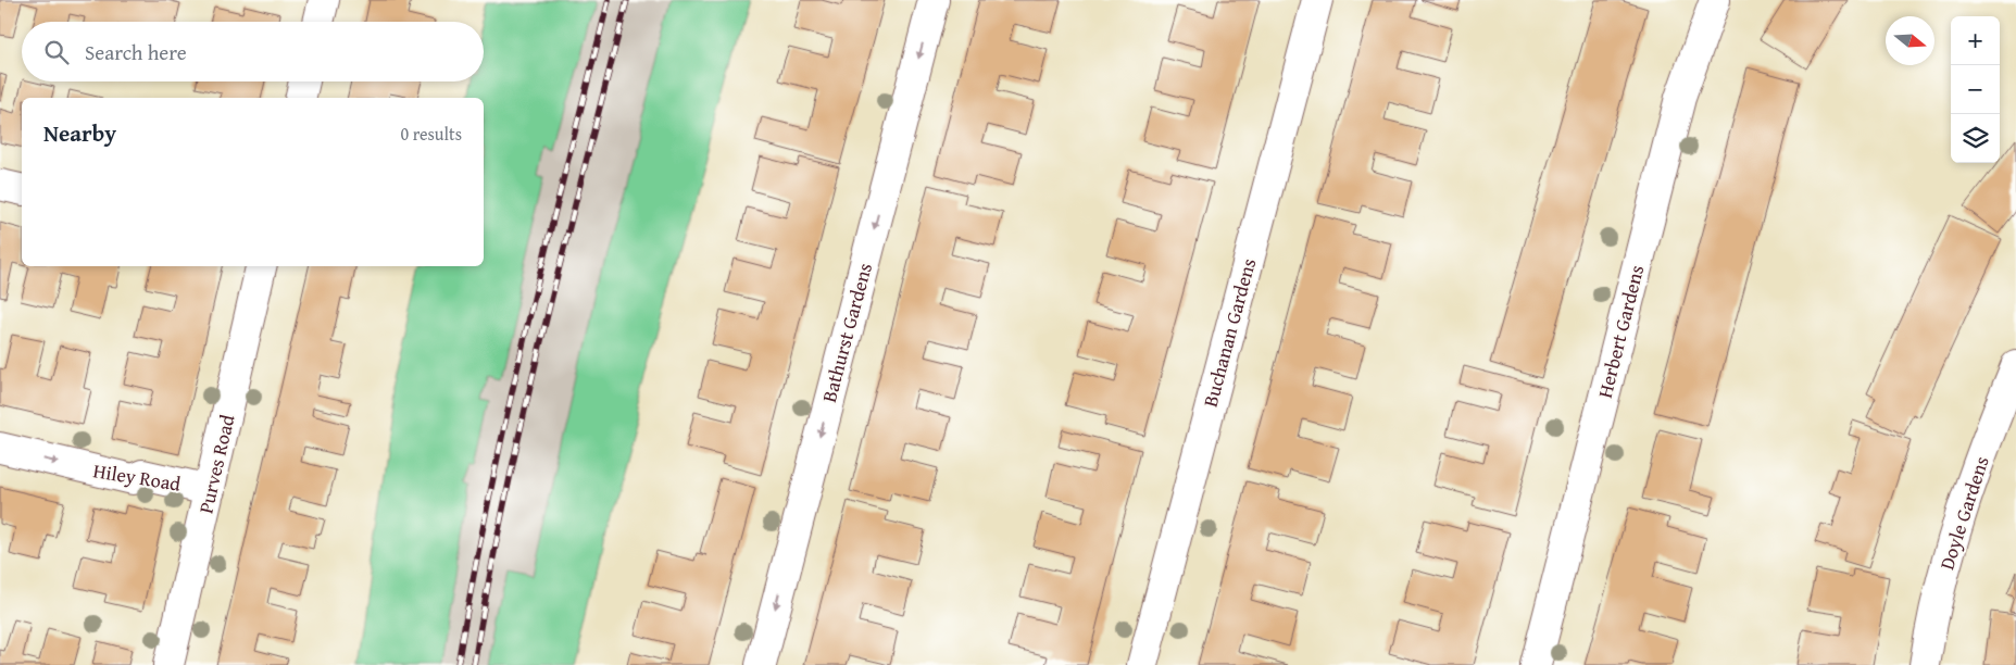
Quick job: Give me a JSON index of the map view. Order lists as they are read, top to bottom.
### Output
{
  "streets": {
    "street": [
      "Herbert Gardens",
      "Bathurst Gardens",
      "Buchanan Gardens",
      "Purves Road",
      "Hiley Road",
      "Doyle Gardens"
    ]
  },
  "crossings": [
    ["Purves Road", "Hiley Road"]
  ],
  "one_way": ["Bathurst Gardens", "Hiley Road"],
  "north": "right",
  "page": {
    "map_buttons": ["+", "−"],
    "search": "Search here",
    "heading": ["Nearby", "0 results"]
  }
}
